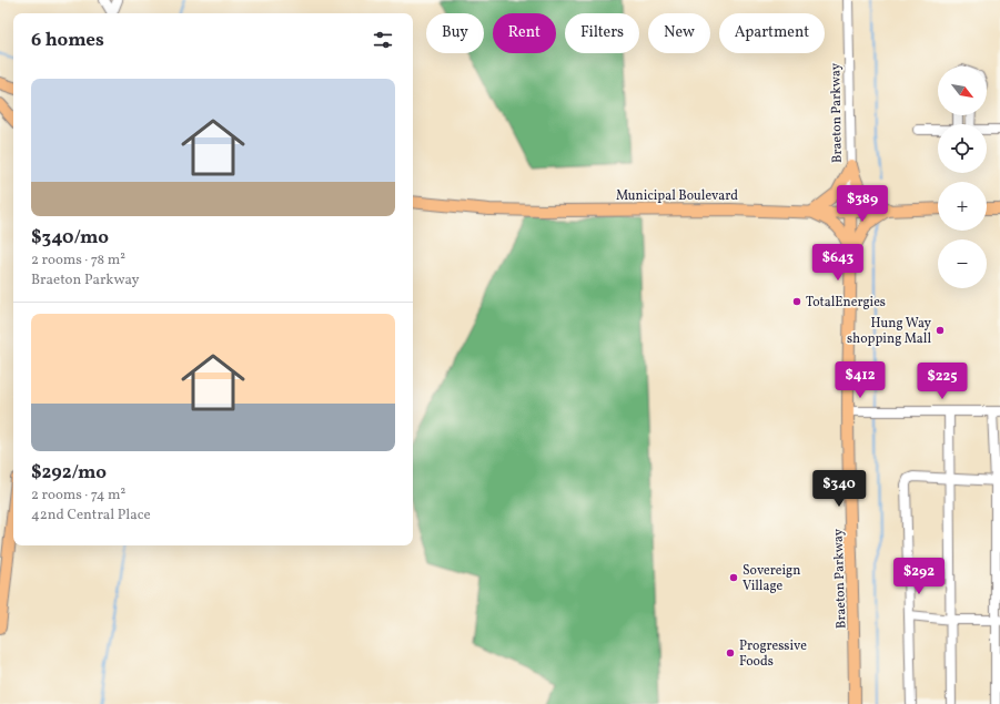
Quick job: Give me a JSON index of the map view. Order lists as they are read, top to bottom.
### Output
{
  "streets": {
    "main road": ["Braeton Parkway", "Municipal Boulevard"]
  },
  "crossings": [
    ["Braeton Parkway", "Municipal Boulevard"]
  ],
  "places": [
    "TotalEnergies",
    "Hung Way shopping Mall",
    "Sovereign Village",
    "Progressive Foods"
  ],
  "north": "bottom right",
  "page": {
    "chip": [
      "Buy",
      "Rent",
      "Filters",
      "New",
      "Apartment"
    ],
    "heading": "6 homes",
    "map_buttons": ["+", "−"],
    "list": [
      {
        "name": "$340/mo",
        "note": "2 rooms · 78 m² · Braeton Parkway"
      },
      {
        "name": "$292/mo",
        "note": "2 rooms · 74 m² · 42nd Central Place"
      }
    ],
    "price": [
      "$389",
      "$643",
      "$412",
      "$225",
      "$340",
      "$292"
    ]
  }
}
